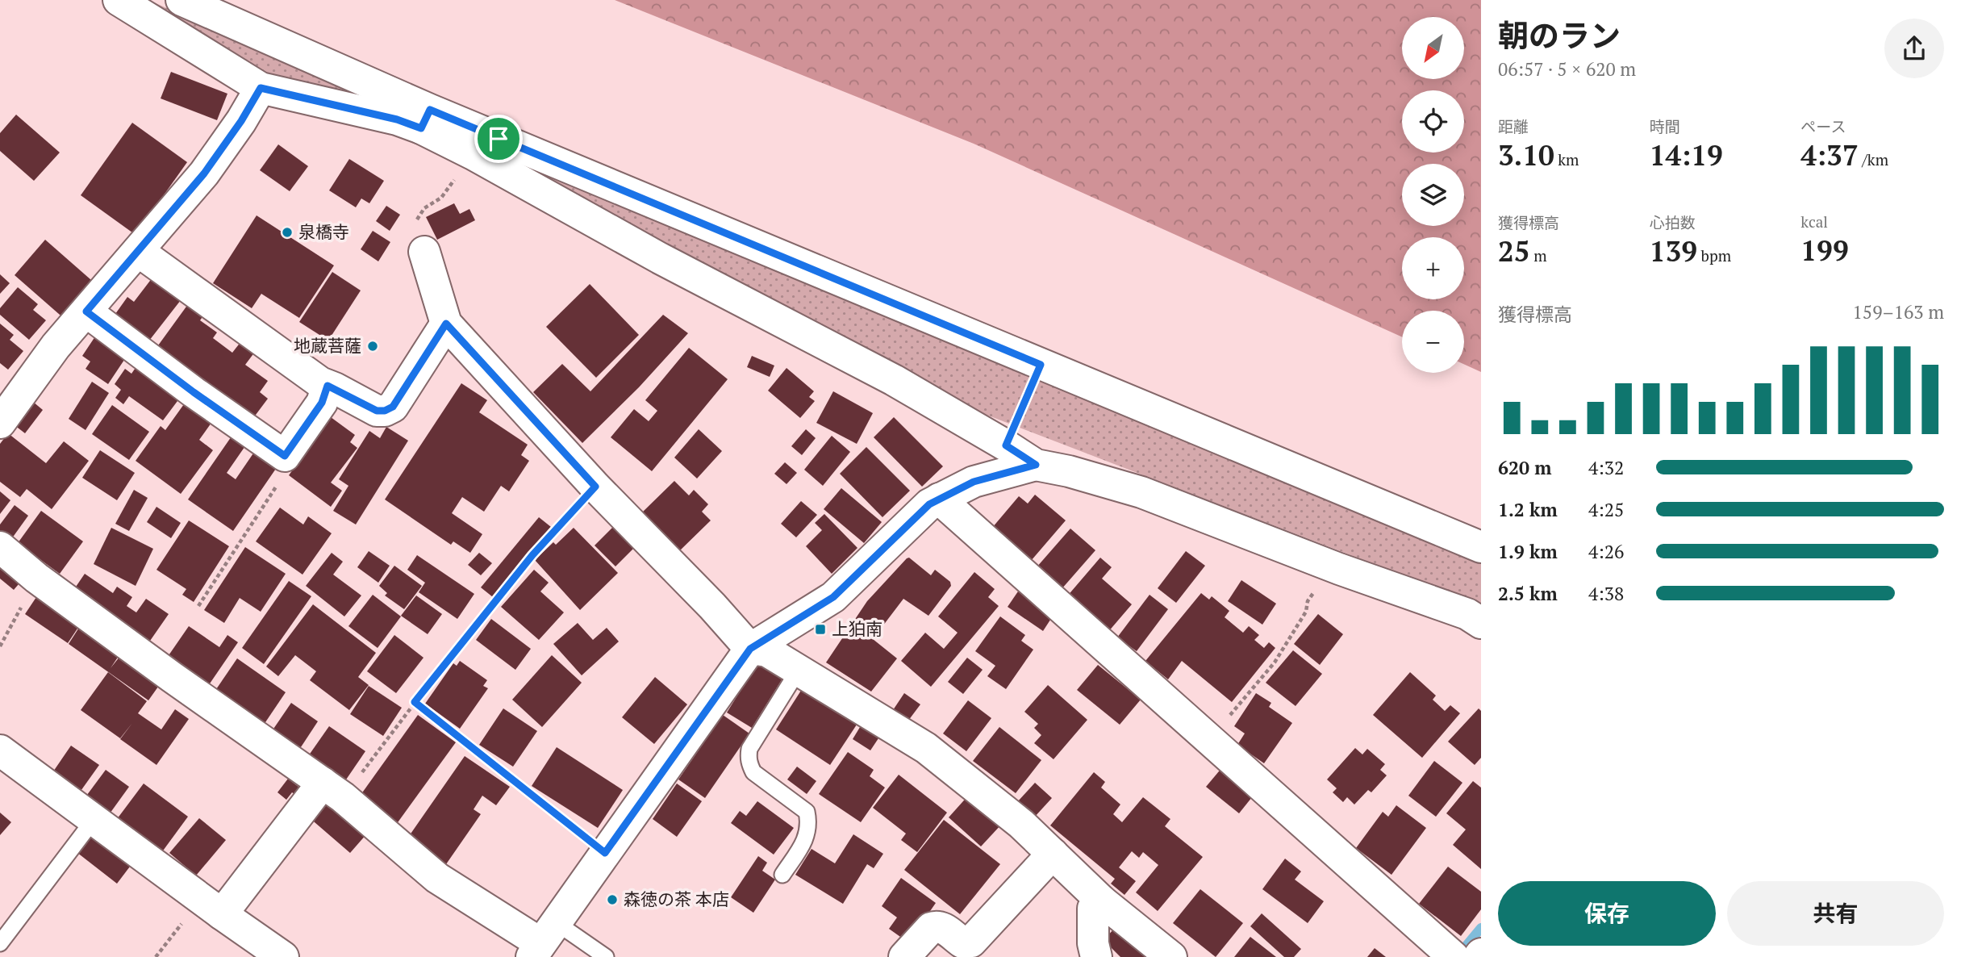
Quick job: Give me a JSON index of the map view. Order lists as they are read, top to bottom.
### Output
{
  "places": {
    "other": ["泉橋寺", "地蔵菩薩", "森徳の茶 本店"],
    "transit": ["上狛南"]
  },
  "north": "bottom left",
  "page": {
    "heading": ["朝のラン", "06:57 · 5 × 620 m"],
    "map_buttons": ["+", "−"],
    "stats": [
      ["距離", "3.10 km"],
      ["時間", "14:19"],
      ["ペース", "4:37 /km"],
      ["獲得標高", "25 m"],
      ["心拍数", "139 bpm"],
      ["kcal", "199"]
    ],
    "chart": ["獲得標高", "159–163 m"],
    "list": [
      {
        "name": "620 m",
        "note": "4:32"
      },
      {
        "name": "1.2 km",
        "note": "4:25"
      },
      {
        "name": "1.9 km",
        "note": "4:26"
      },
      {
        "name": "2.5 km",
        "note": "4:38"
      }
    ],
    "buttons": ["保存", "共有"]
  }
}
